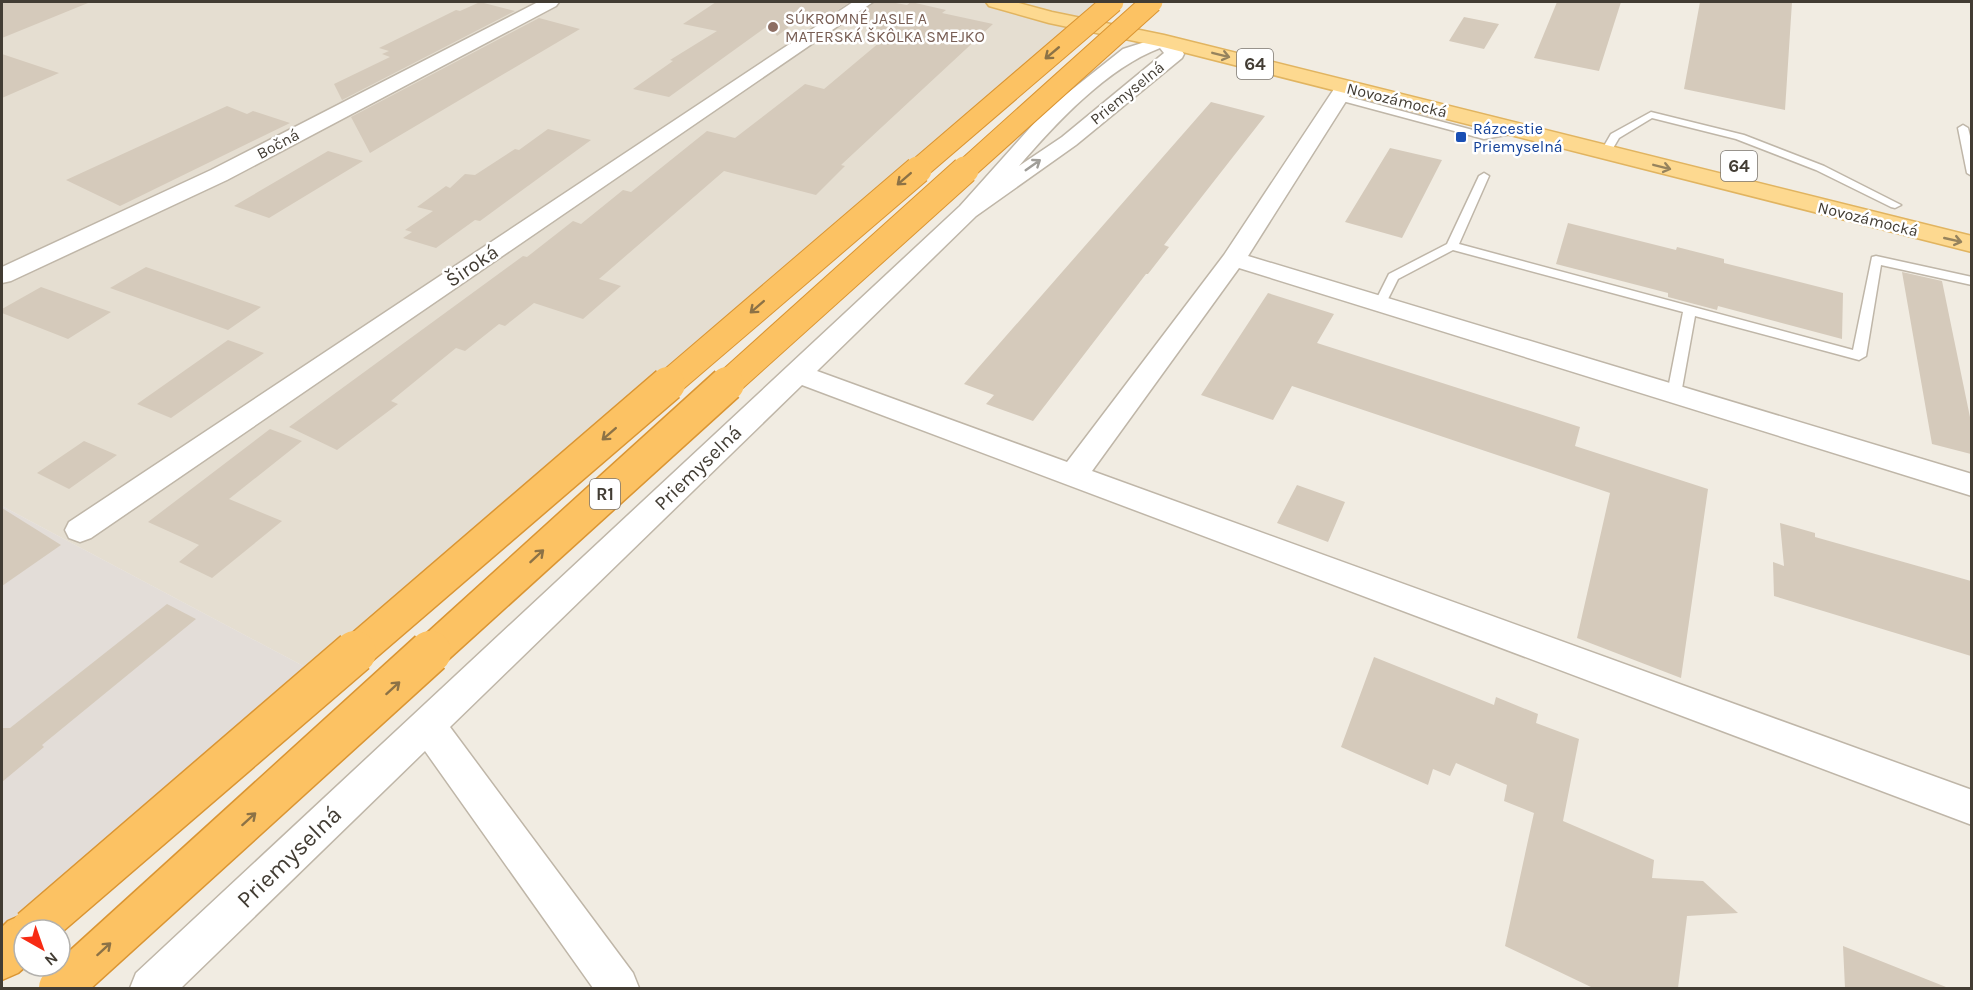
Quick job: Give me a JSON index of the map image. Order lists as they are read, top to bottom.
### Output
{
  "streets": {
    "highway": ["R1"],
    "main road": ["64", "Novozámocká"],
    "street": ["Priemyselná", "Bočná", "Široká"]
  },
  "crossings": [
    ["Priemyselná", "Novozámocká"]
  ],
  "places": {
    "other": ["SÚKROMNÉ JASLE A MATERSKÁ ŠKÔLKA SMEJKO"],
    "transit": ["Rázcestie Priemyselná"]
  },
  "north": "bottom right"
}
